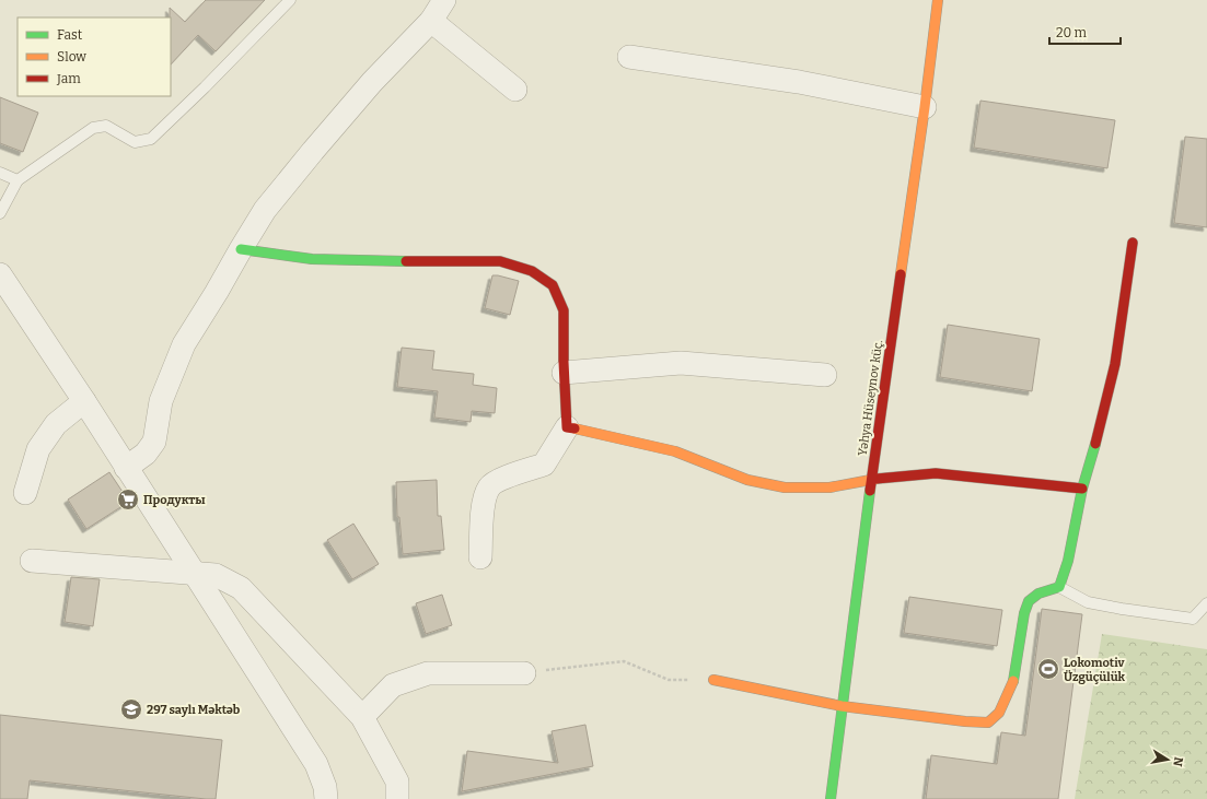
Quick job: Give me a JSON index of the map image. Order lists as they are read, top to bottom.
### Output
{
  "streets": {
    "street": ["Yəhya Hüseynov küç."]
  },
  "places": {
    "supermarket": ["Продукты"],
    "sports": ["Lokomotiv Üzgüçülük"],
    "school or university": ["297 saylı Məktəb"]
  },
  "legend": ["Fast", "Slow", "Jam"],
  "scale_bar": "20 m",
  "north": "right"
}
